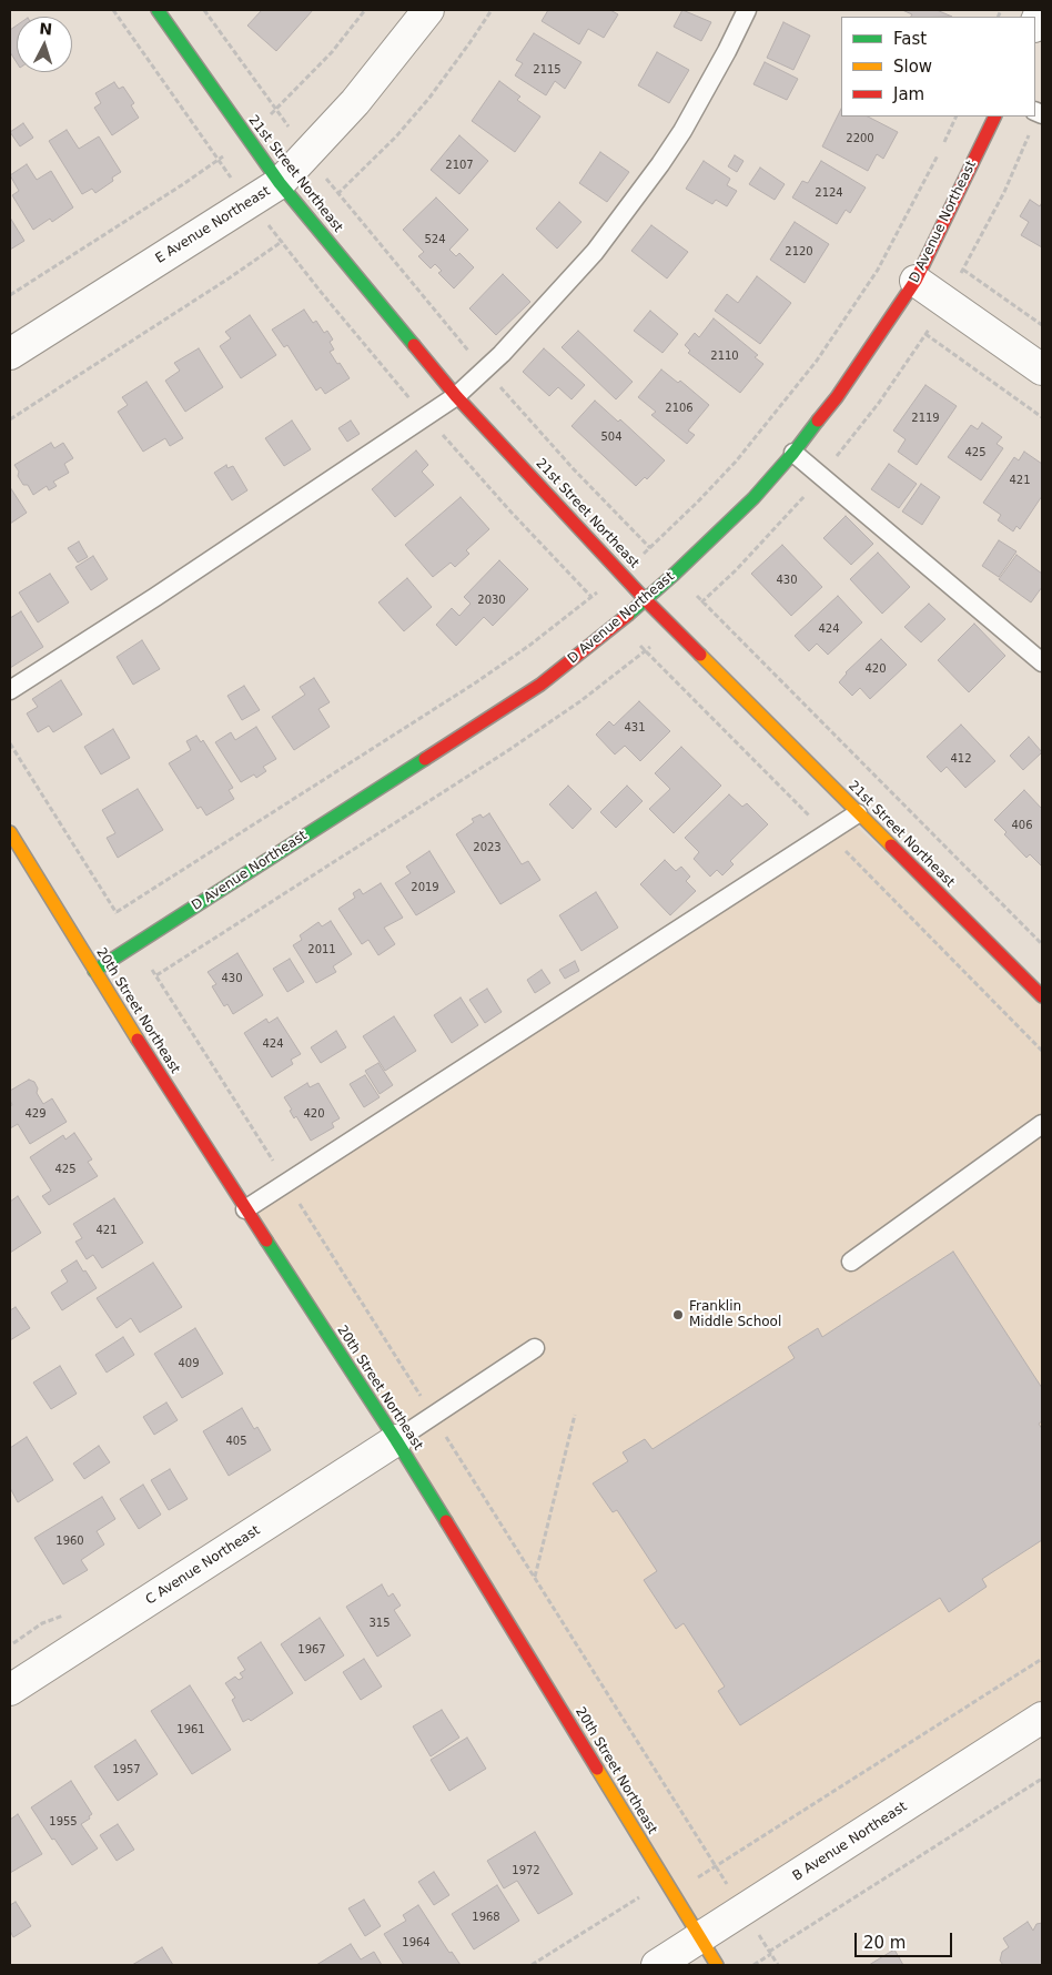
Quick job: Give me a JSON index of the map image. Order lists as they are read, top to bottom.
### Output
{
  "streets": {
    "street": [
      "21st Street Northeast",
      "D Avenue Northeast",
      "E Avenue Northeast",
      "20th Street Northeast",
      "C Avenue Northeast",
      "B Avenue Northeast"
    ]
  },
  "crossings": [
    ["21st Street Northeast", "D Avenue Northeast"],
    ["21st Street Northeast", "E Avenue Northeast"],
    ["D Avenue Northeast", "20th Street Northeast"],
    ["20th Street Northeast", "C Avenue Northeast"],
    ["20th Street Northeast", "B Avenue Northeast"]
  ],
  "places": ["Franklin Middle School"],
  "house_numbers": [
    "2115",
    "2200",
    "2107",
    "2124",
    "524",
    "2120",
    "2110",
    "2106",
    "2119",
    "504",
    "425",
    "421",
    "430",
    "2030",
    "424",
    "420",
    "431",
    "412",
    "406",
    "2023",
    "2019",
    "2011",
    "430",
    "424",
    "429",
    "420",
    "425",
    "421",
    "409",
    "405",
    "1960",
    "315",
    "1967",
    "1961",
    "1957",
    "1955",
    "1972",
    "1968",
    "1964"
  ],
  "legend": ["Fast", "Slow", "Jam"],
  "scale_bar": "20 m",
  "north": "top"
}
